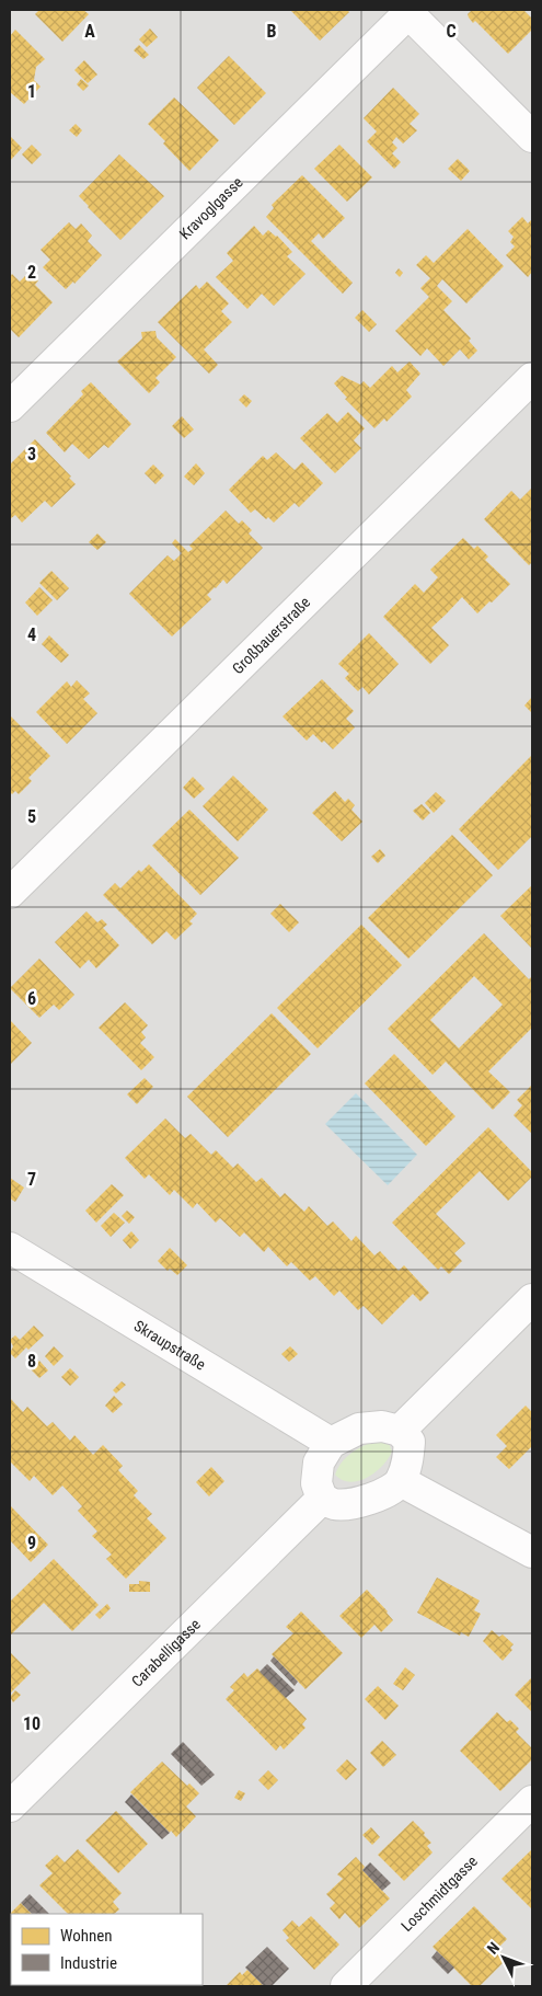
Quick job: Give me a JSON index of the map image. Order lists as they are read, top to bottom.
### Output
{
  "streets": {
    "street": [
      "Kravoglgasse",
      "Großbauerstraße",
      "Skraupstraße",
      "Carabelligasse",
      "Loschmidtgasse"
    ]
  },
  "crossings": [
    ["Skraupstraße", "Carabelligasse"]
  ],
  "legend": ["Wohnen", "Industrie"],
  "north": "top left",
  "grid": {
    "columns": ["A", "B", "C"],
    "rows": [
      "1",
      "2",
      "3",
      "4",
      "5",
      "6",
      "7",
      "8",
      "9",
      "10"
    ]
  }
}
